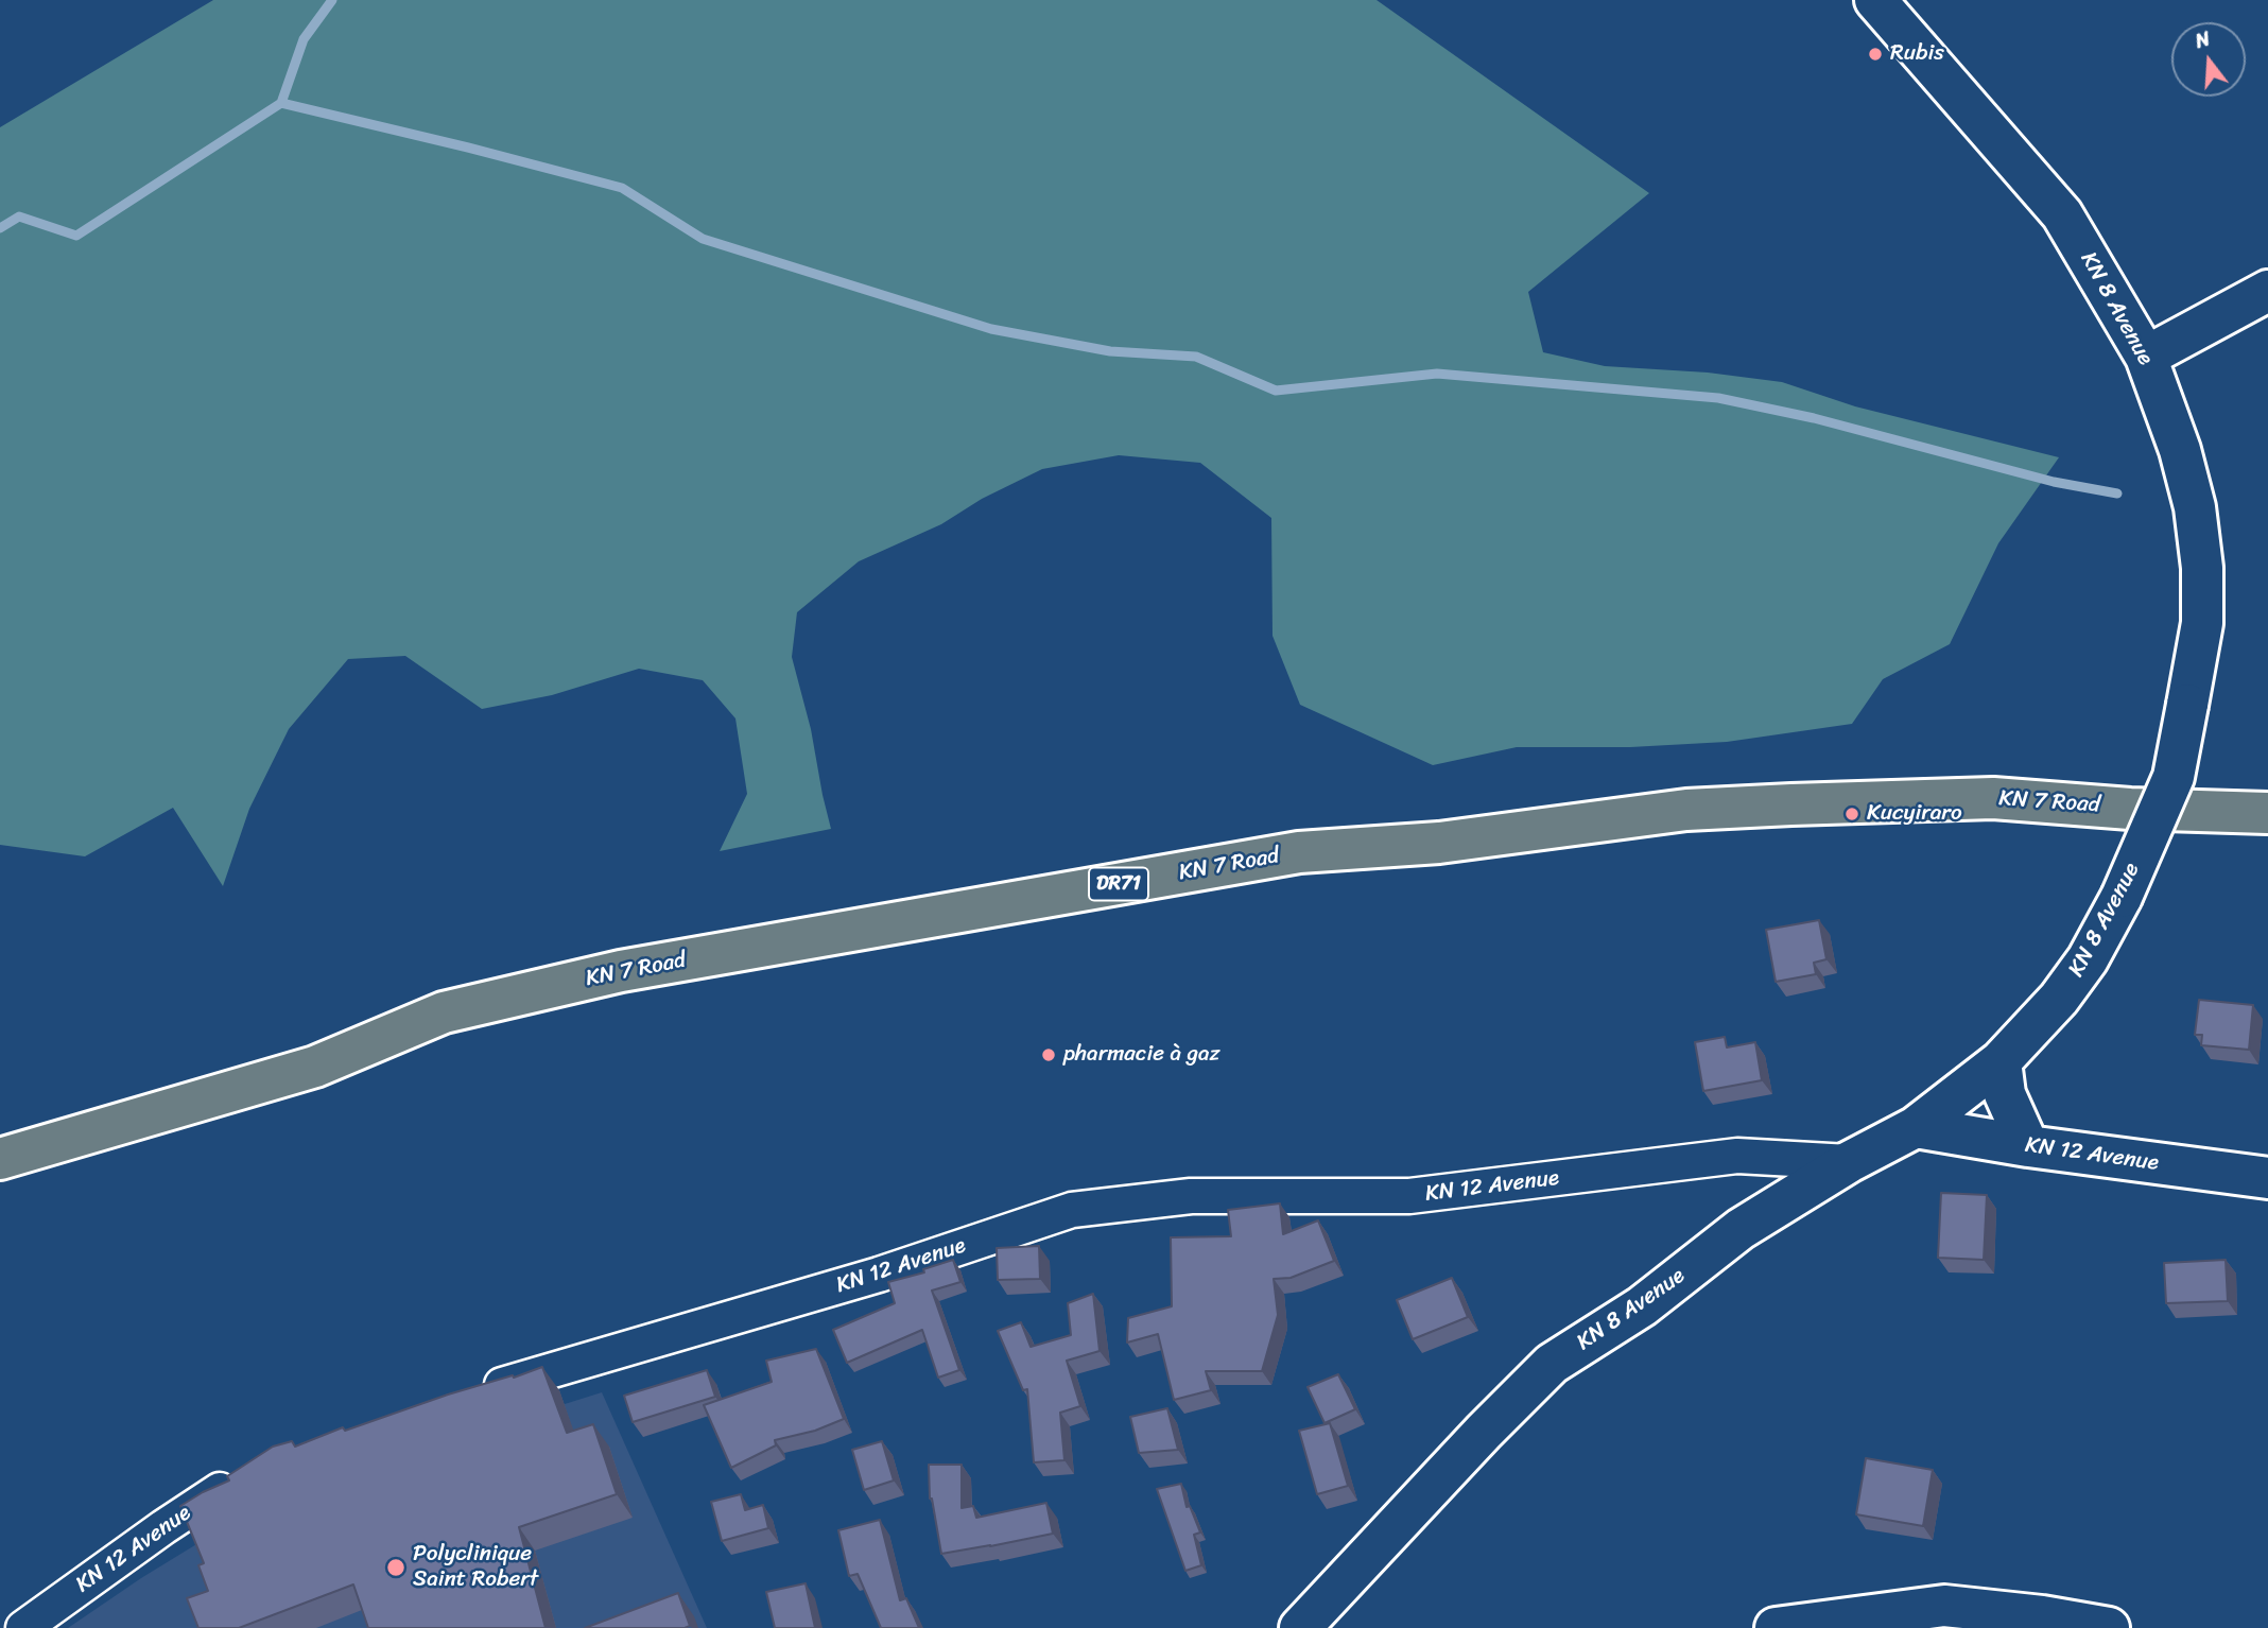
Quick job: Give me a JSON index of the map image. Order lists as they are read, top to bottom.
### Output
{
  "streets": {
    "main road": [
      "KN 8 Avenue",
      "KN 7 Road",
      "DR71",
      "KN 12 Avenue"
    ]
  },
  "crossings": [
    ["KN 8 Avenue", "KN 12 Avenue"]
  ],
  "places": [
    "Rubis",
    "Kucyiraro",
    "pharmacie à gaz",
    "Polyclinique Saint Robert"
  ],
  "north": "top"
}
